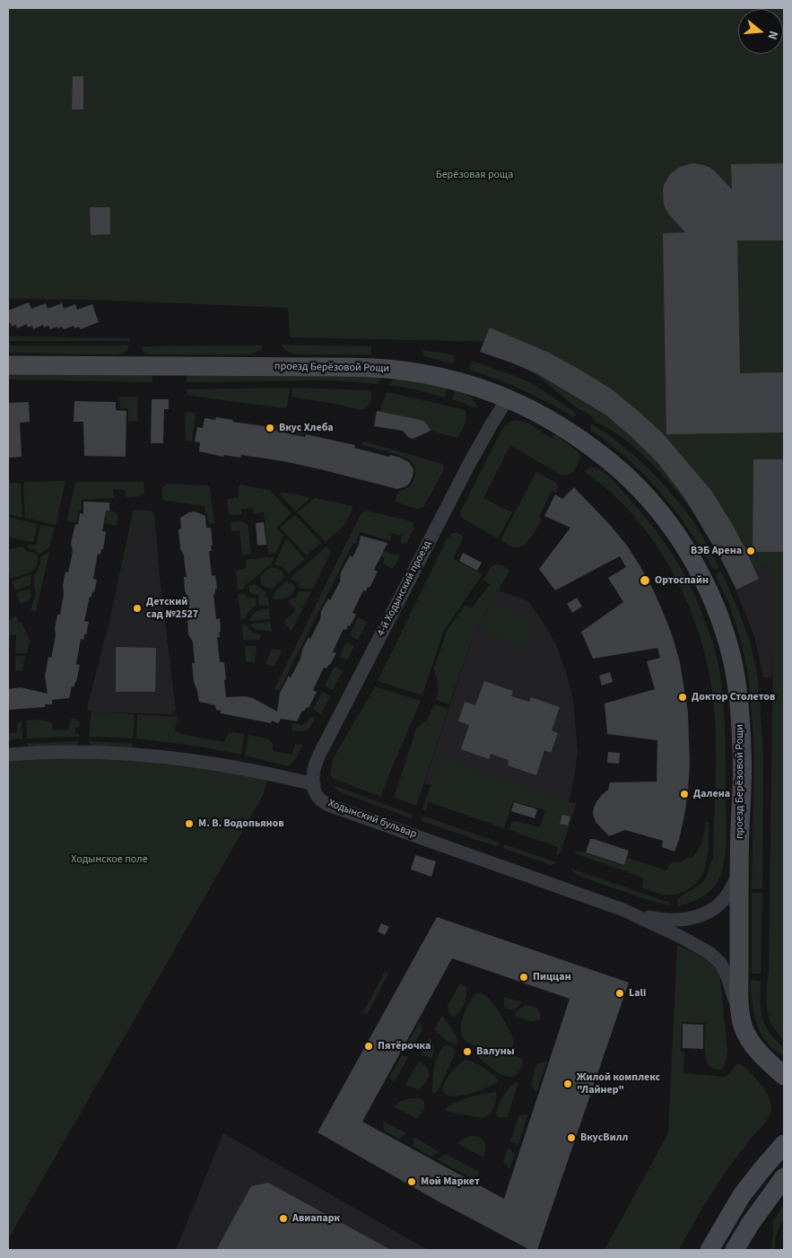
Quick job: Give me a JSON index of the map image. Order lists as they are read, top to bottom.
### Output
{
  "streets": {
    "street": ["проезд Берёзовой Рощи", "4-й Ходынский проезд", "Ходынский бульвар"]
  },
  "crossings": [
    ["проезд Берёзовой Рощи", "4-й Ходынский проезд"],
    ["проезд Берёзовой Рощи", "Ходынский бульвар"],
    ["4-й Ходынский проезд", "Ходынский бульвар"]
  ],
  "parks": ["Берёзовая роща", "Ходынское поле"],
  "places": [
    "Вкус Хлеба",
    "ВЭБ Арена",
    "Ортоспайн",
    "Детский сад №2527",
    "Доктор Столетов",
    "Далена",
    "М. В. Водопьянов",
    "Пиццан",
    "Lali",
    "Пятёрочка",
    "Валуны",
    "Жилой комплекс \"Лайнер\"",
    "ВкусВилл",
    "Мой Маркет",
    "Авиапарк"
  ],
  "north": "right"
}
